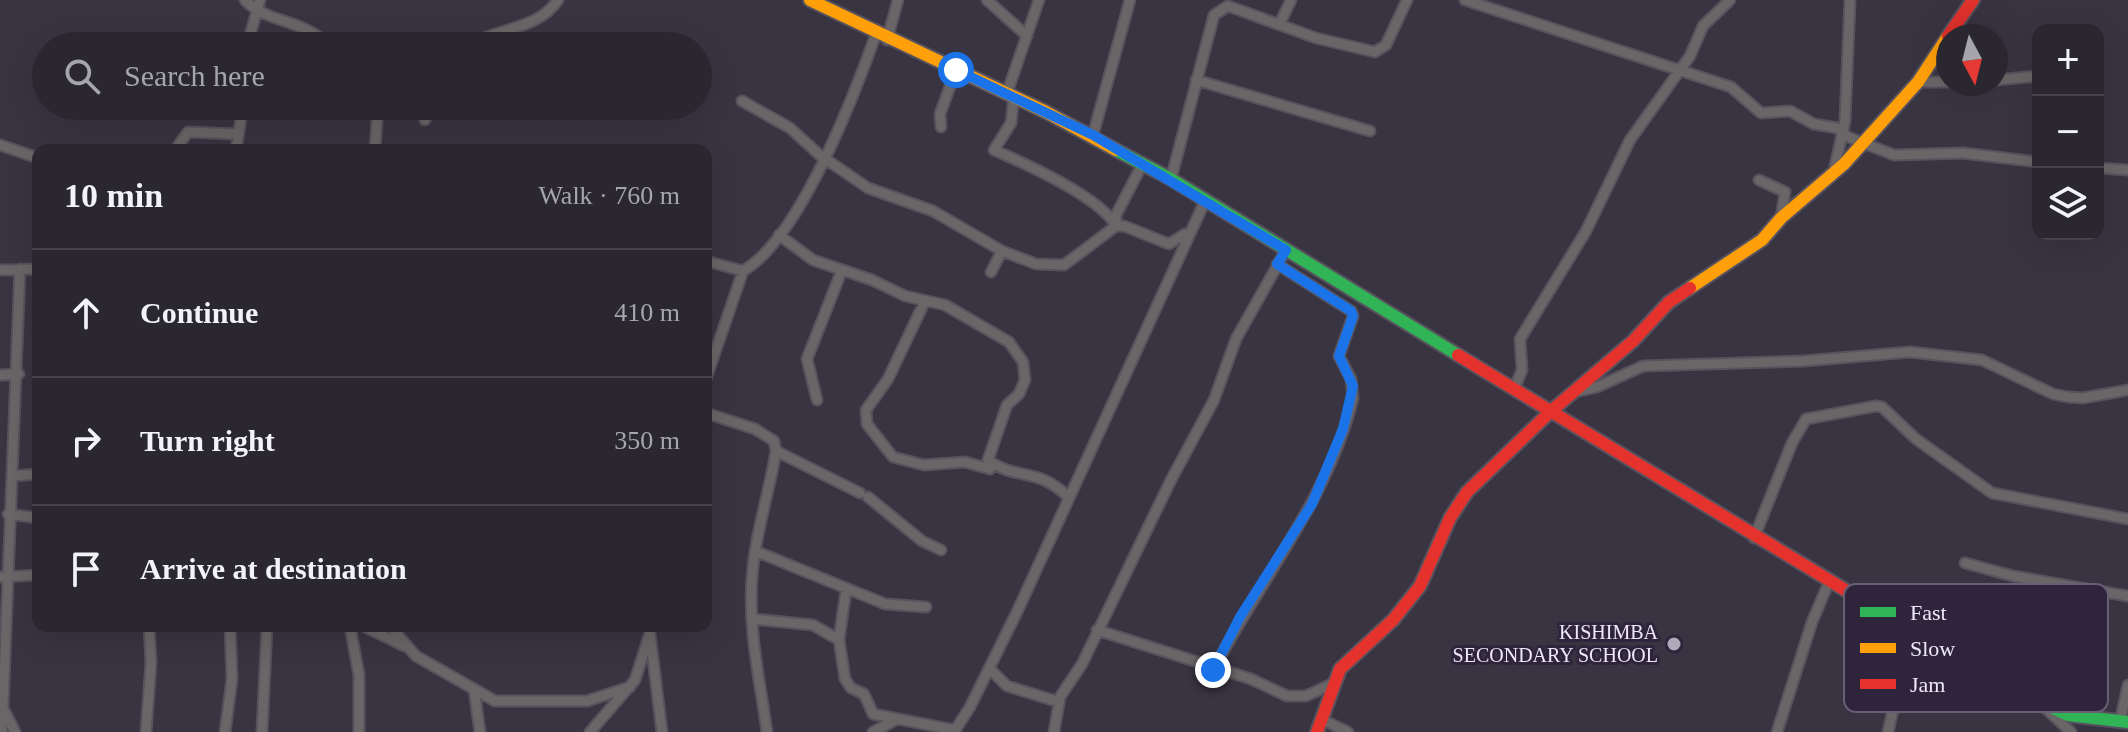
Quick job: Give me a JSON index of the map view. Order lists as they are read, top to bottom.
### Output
{
  "places": ["KISHIMBA SECONDARY SCHOOL"],
  "legend": ["Fast", "Slow", "Jam"],
  "north": "bottom",
  "page": {
    "map_buttons": ["+", "−"],
    "search": "Search here",
    "heading": ["10 min", "Walk · 760 m"],
    "list": [
      ["Continue", "410 m"],
      ["Turn right", "350 m"],
      "Arrive at destination"
    ]
  }
}
